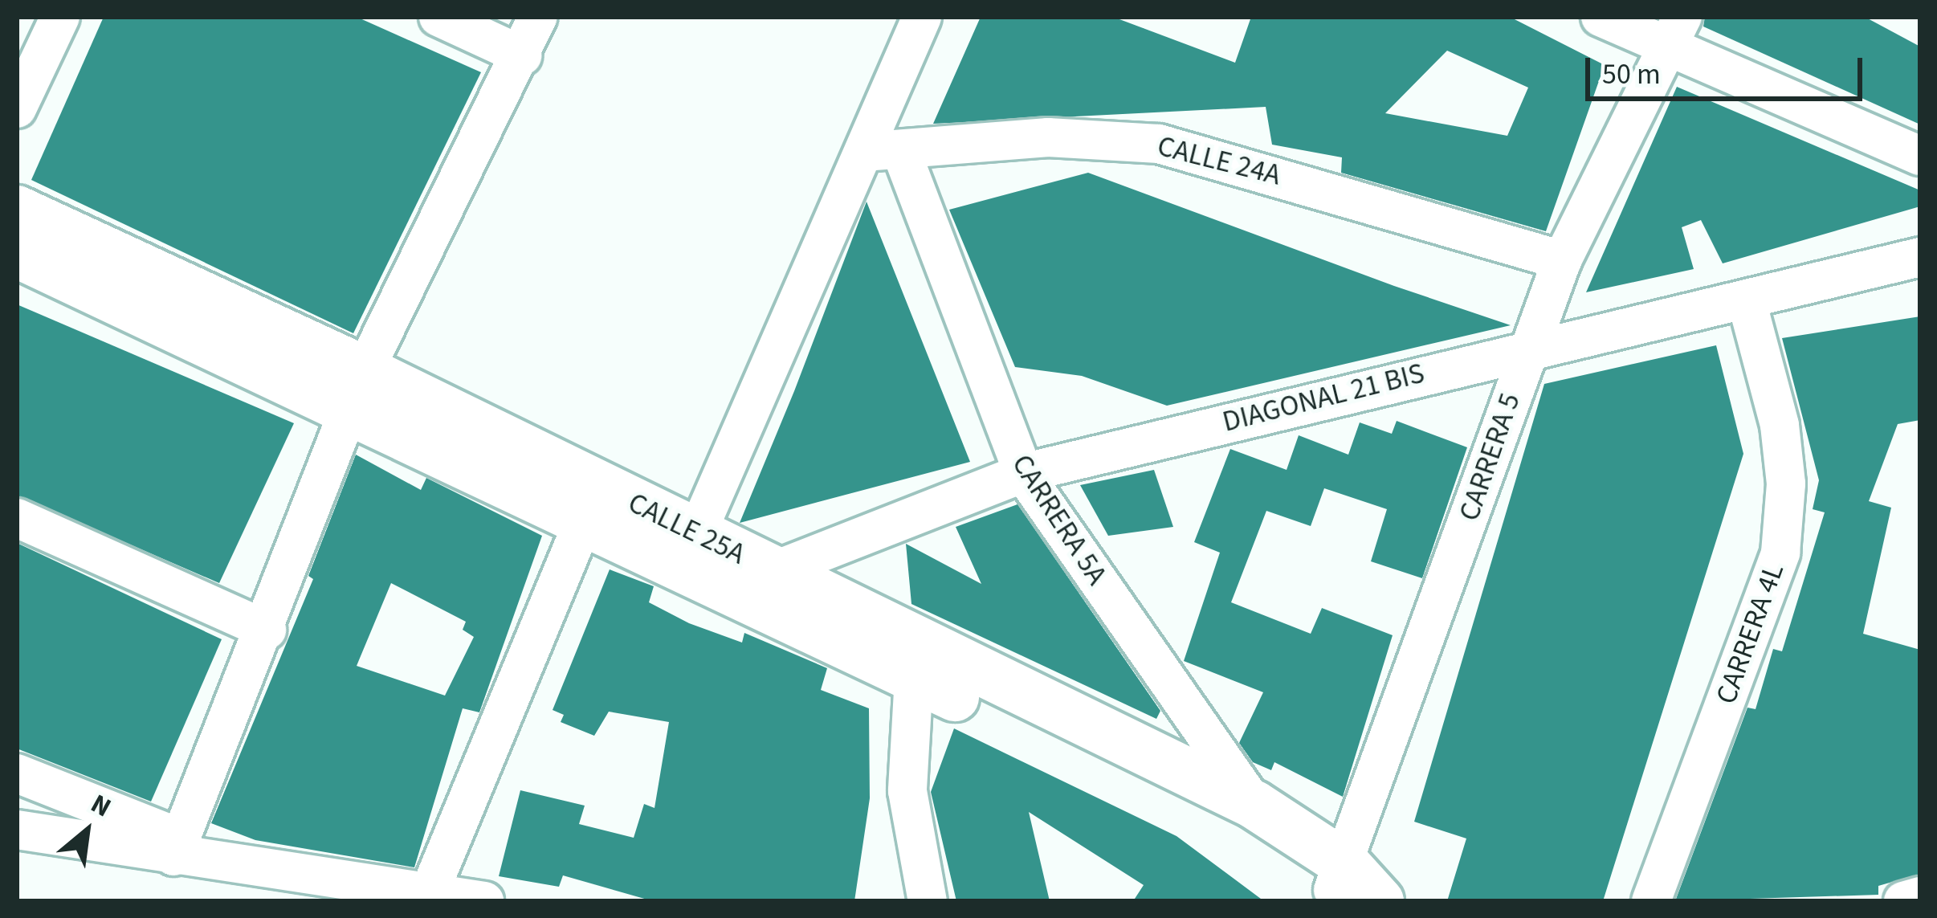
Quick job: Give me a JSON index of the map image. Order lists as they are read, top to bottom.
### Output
{
  "streets": {
    "street": [
      "CALLE 24A",
      "DIAGONAL 21 BIS",
      "CARRERA 5",
      "CARRERA 5A",
      "CALLE 25A",
      "CARRERA 4L"
    ]
  },
  "crossings": [
    ["CALLE 24A", "CARRERA 5"],
    ["CALLE 24A", "CARRERA 5A"],
    ["DIAGONAL 21 BIS", "CARRERA 5"],
    ["DIAGONAL 21 BIS", "CARRERA 5A"],
    ["DIAGONAL 21 BIS", "CALLE 25A"],
    ["DIAGONAL 21 BIS", "CARRERA 4L"],
    ["CARRERA 5", "CALLE 25A"],
    ["CARRERA 5A", "CALLE 25A"]
  ],
  "scale_bar": "50 m",
  "north": "top right"
}
